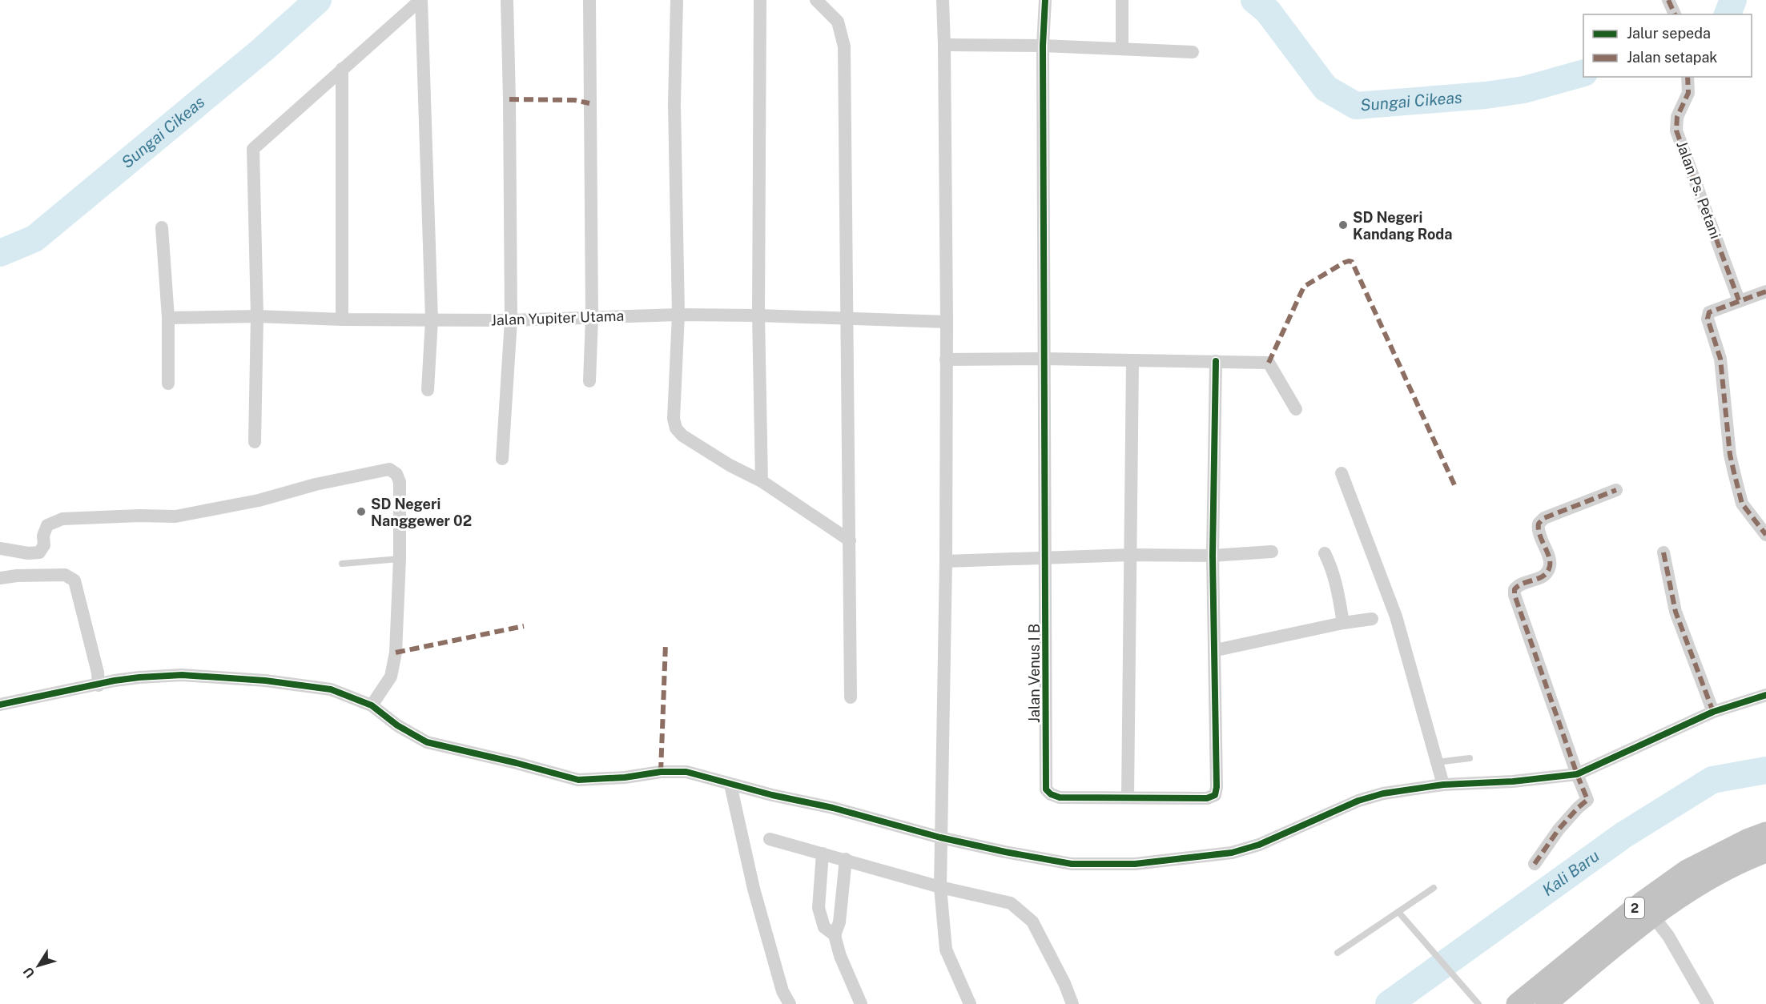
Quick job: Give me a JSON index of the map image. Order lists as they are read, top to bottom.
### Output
{
  "streets": {
    "highway": ["2"],
    "street": ["Jalan Ps. Petani", "Jalan Yupiter Utama", "Jalan Venus I B"]
  },
  "water": ["Sungai Cikeas", "Kali Baru"],
  "places": ["SD Negeri Kandang Roda", "SD Negeri Nanggewer 02"],
  "legend": ["Jalur sepeda", "Jalan setapak"],
  "north": "bottom left"
}
